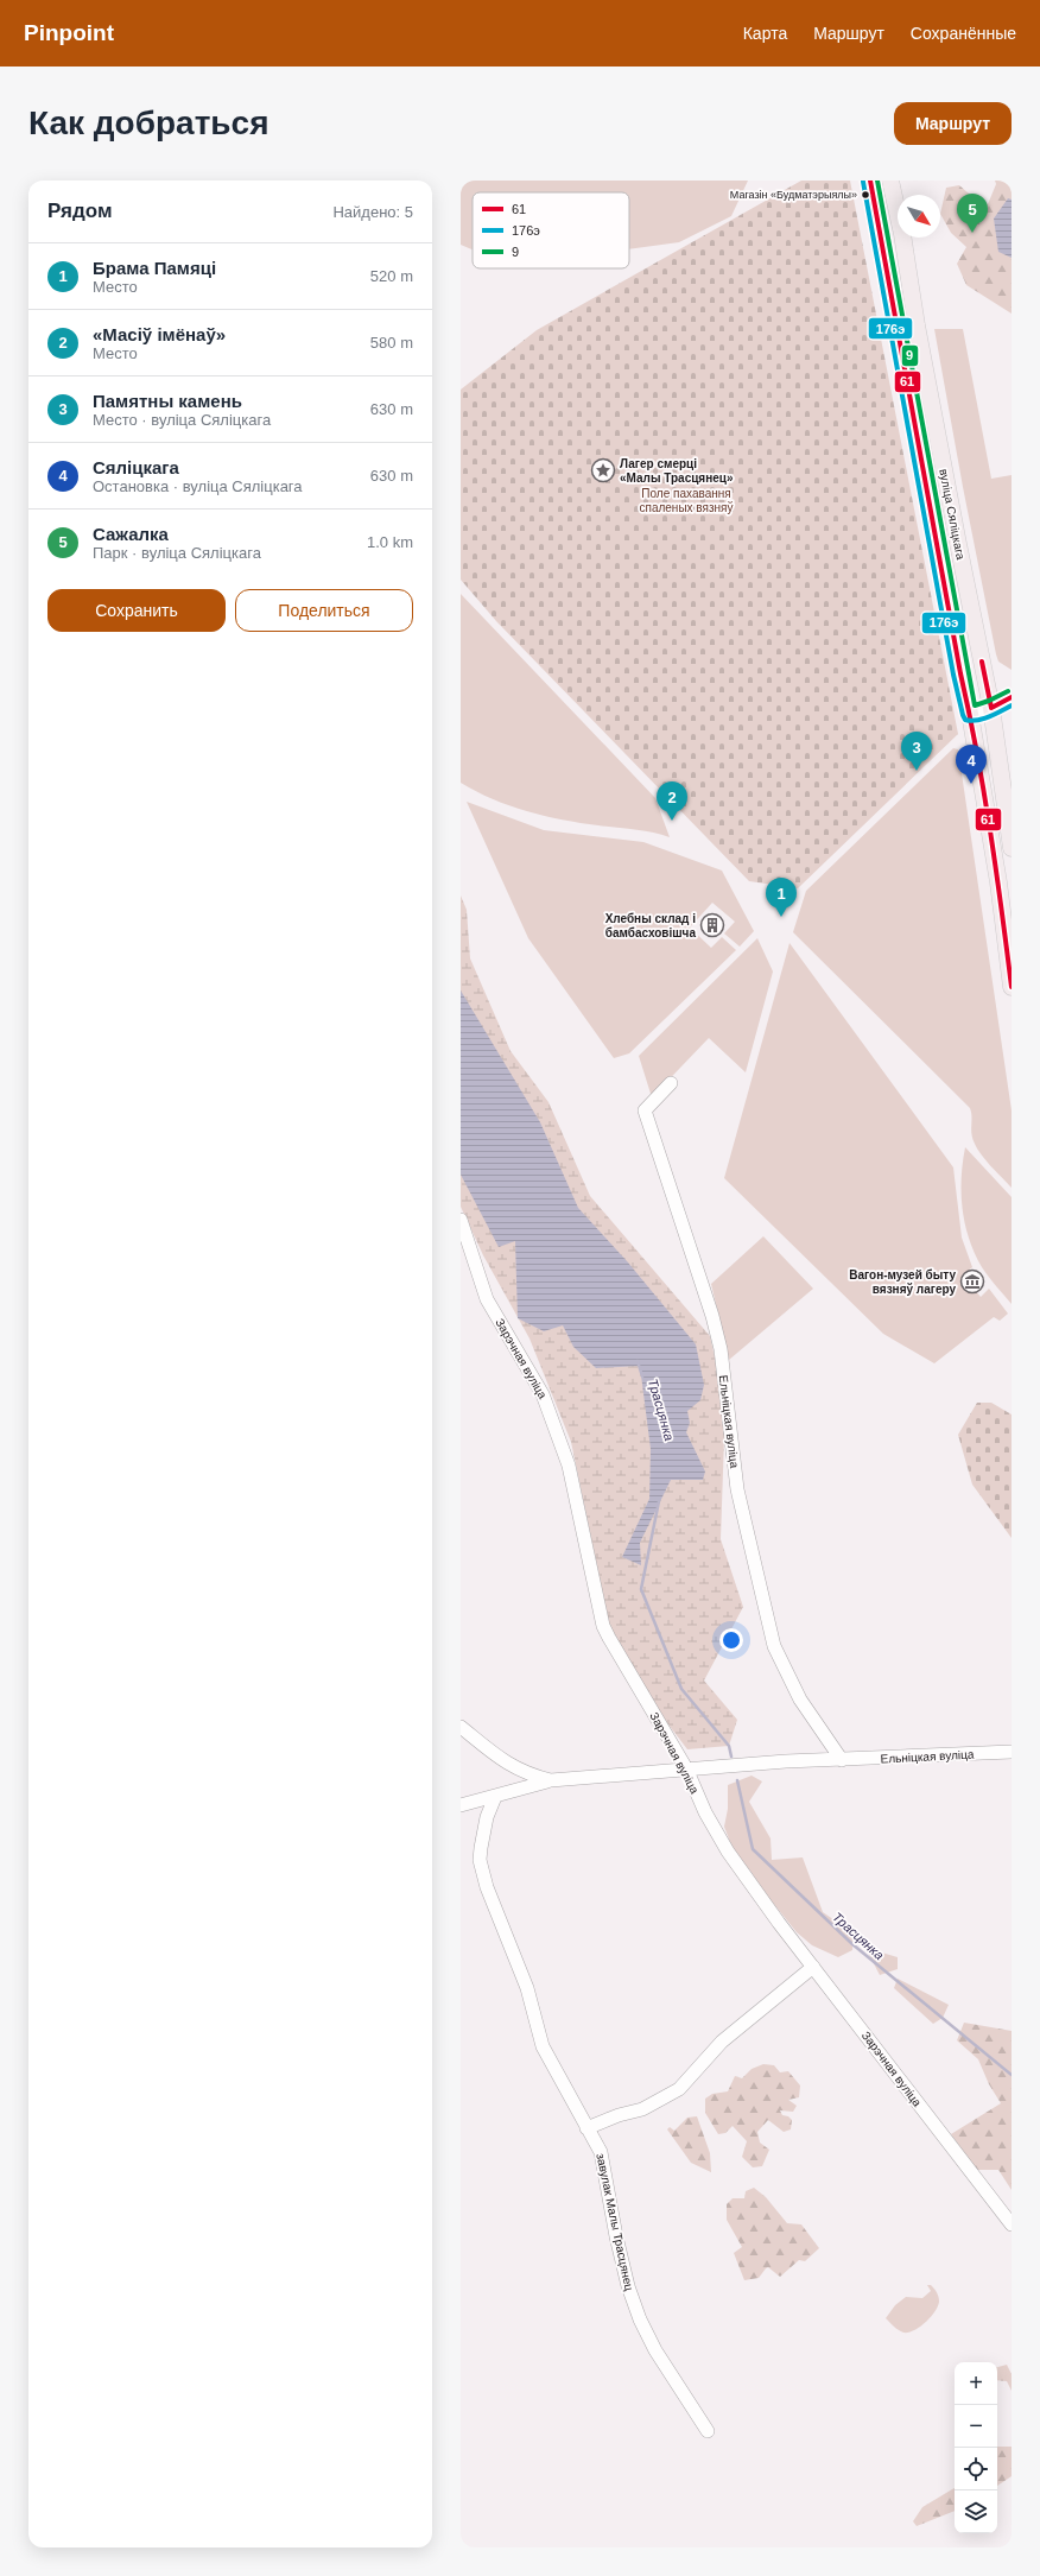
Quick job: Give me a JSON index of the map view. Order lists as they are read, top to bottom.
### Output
{
  "streets": {
    "main road": ["вуліца Сяліцкага"],
    "street": ["Зарэчная вуліца", "Ельніцкая вуліца", "завулак Малы Трасцянец"]
  },
  "crossings": [
    ["Зарэчная вуліца", "Ельніцкая вуліца"]
  ],
  "water": ["Трасцянка"],
  "parks": ["Поле пахавання спаленых вязняў"],
  "places": {
    "other": ["Магазін «Будматэрыялы»"],
    "place": ["Лагер смерці «Малы Трасцянец»"],
    "building": ["Хлебны склад і бамбасховішча"],
    "museum": ["Вагон-музей быту вязняў лагеру"]
  },
  "lines": ["transit line 61", "transit line 9", "transit line 176э"],
  "legend": ["61", "176э", "9"],
  "north": "bottom right",
  "page": {
    "header": "Pinpoint",
    "nav": ["Карта", "Маршрут", "Сохранённые"],
    "buttons": [
      "Маршрут",
      ["Сохранить", "Поделиться"]
    ],
    "title": "Как добраться",
    "heading": ["Рядом", "Найдено: 5"],
    "pins": [
      "5",
      "3",
      "4",
      "2",
      "1"
    ],
    "list": [
      {
        "mark": "1",
        "name": "Брама Памяці",
        "note": "Место",
        "value": "520 m"
      },
      {
        "mark": "2",
        "name": "«Масіў імёнаў»",
        "note": "Место",
        "value": "580 m"
      },
      {
        "mark": "3",
        "name": "Памятны камень",
        "note": "Место · вуліца Сяліцкага",
        "value": "630 m"
      },
      {
        "mark": "4",
        "name": "Сяліцкага",
        "note": "Остановка · вуліца Сяліцкага",
        "value": "630 m"
      },
      {
        "mark": "5",
        "name": "Сажалка",
        "note": "Парк · вуліца Сяліцкага",
        "value": "1.0 km"
      }
    ],
    "map_buttons": ["+", "−"]
  }
}
